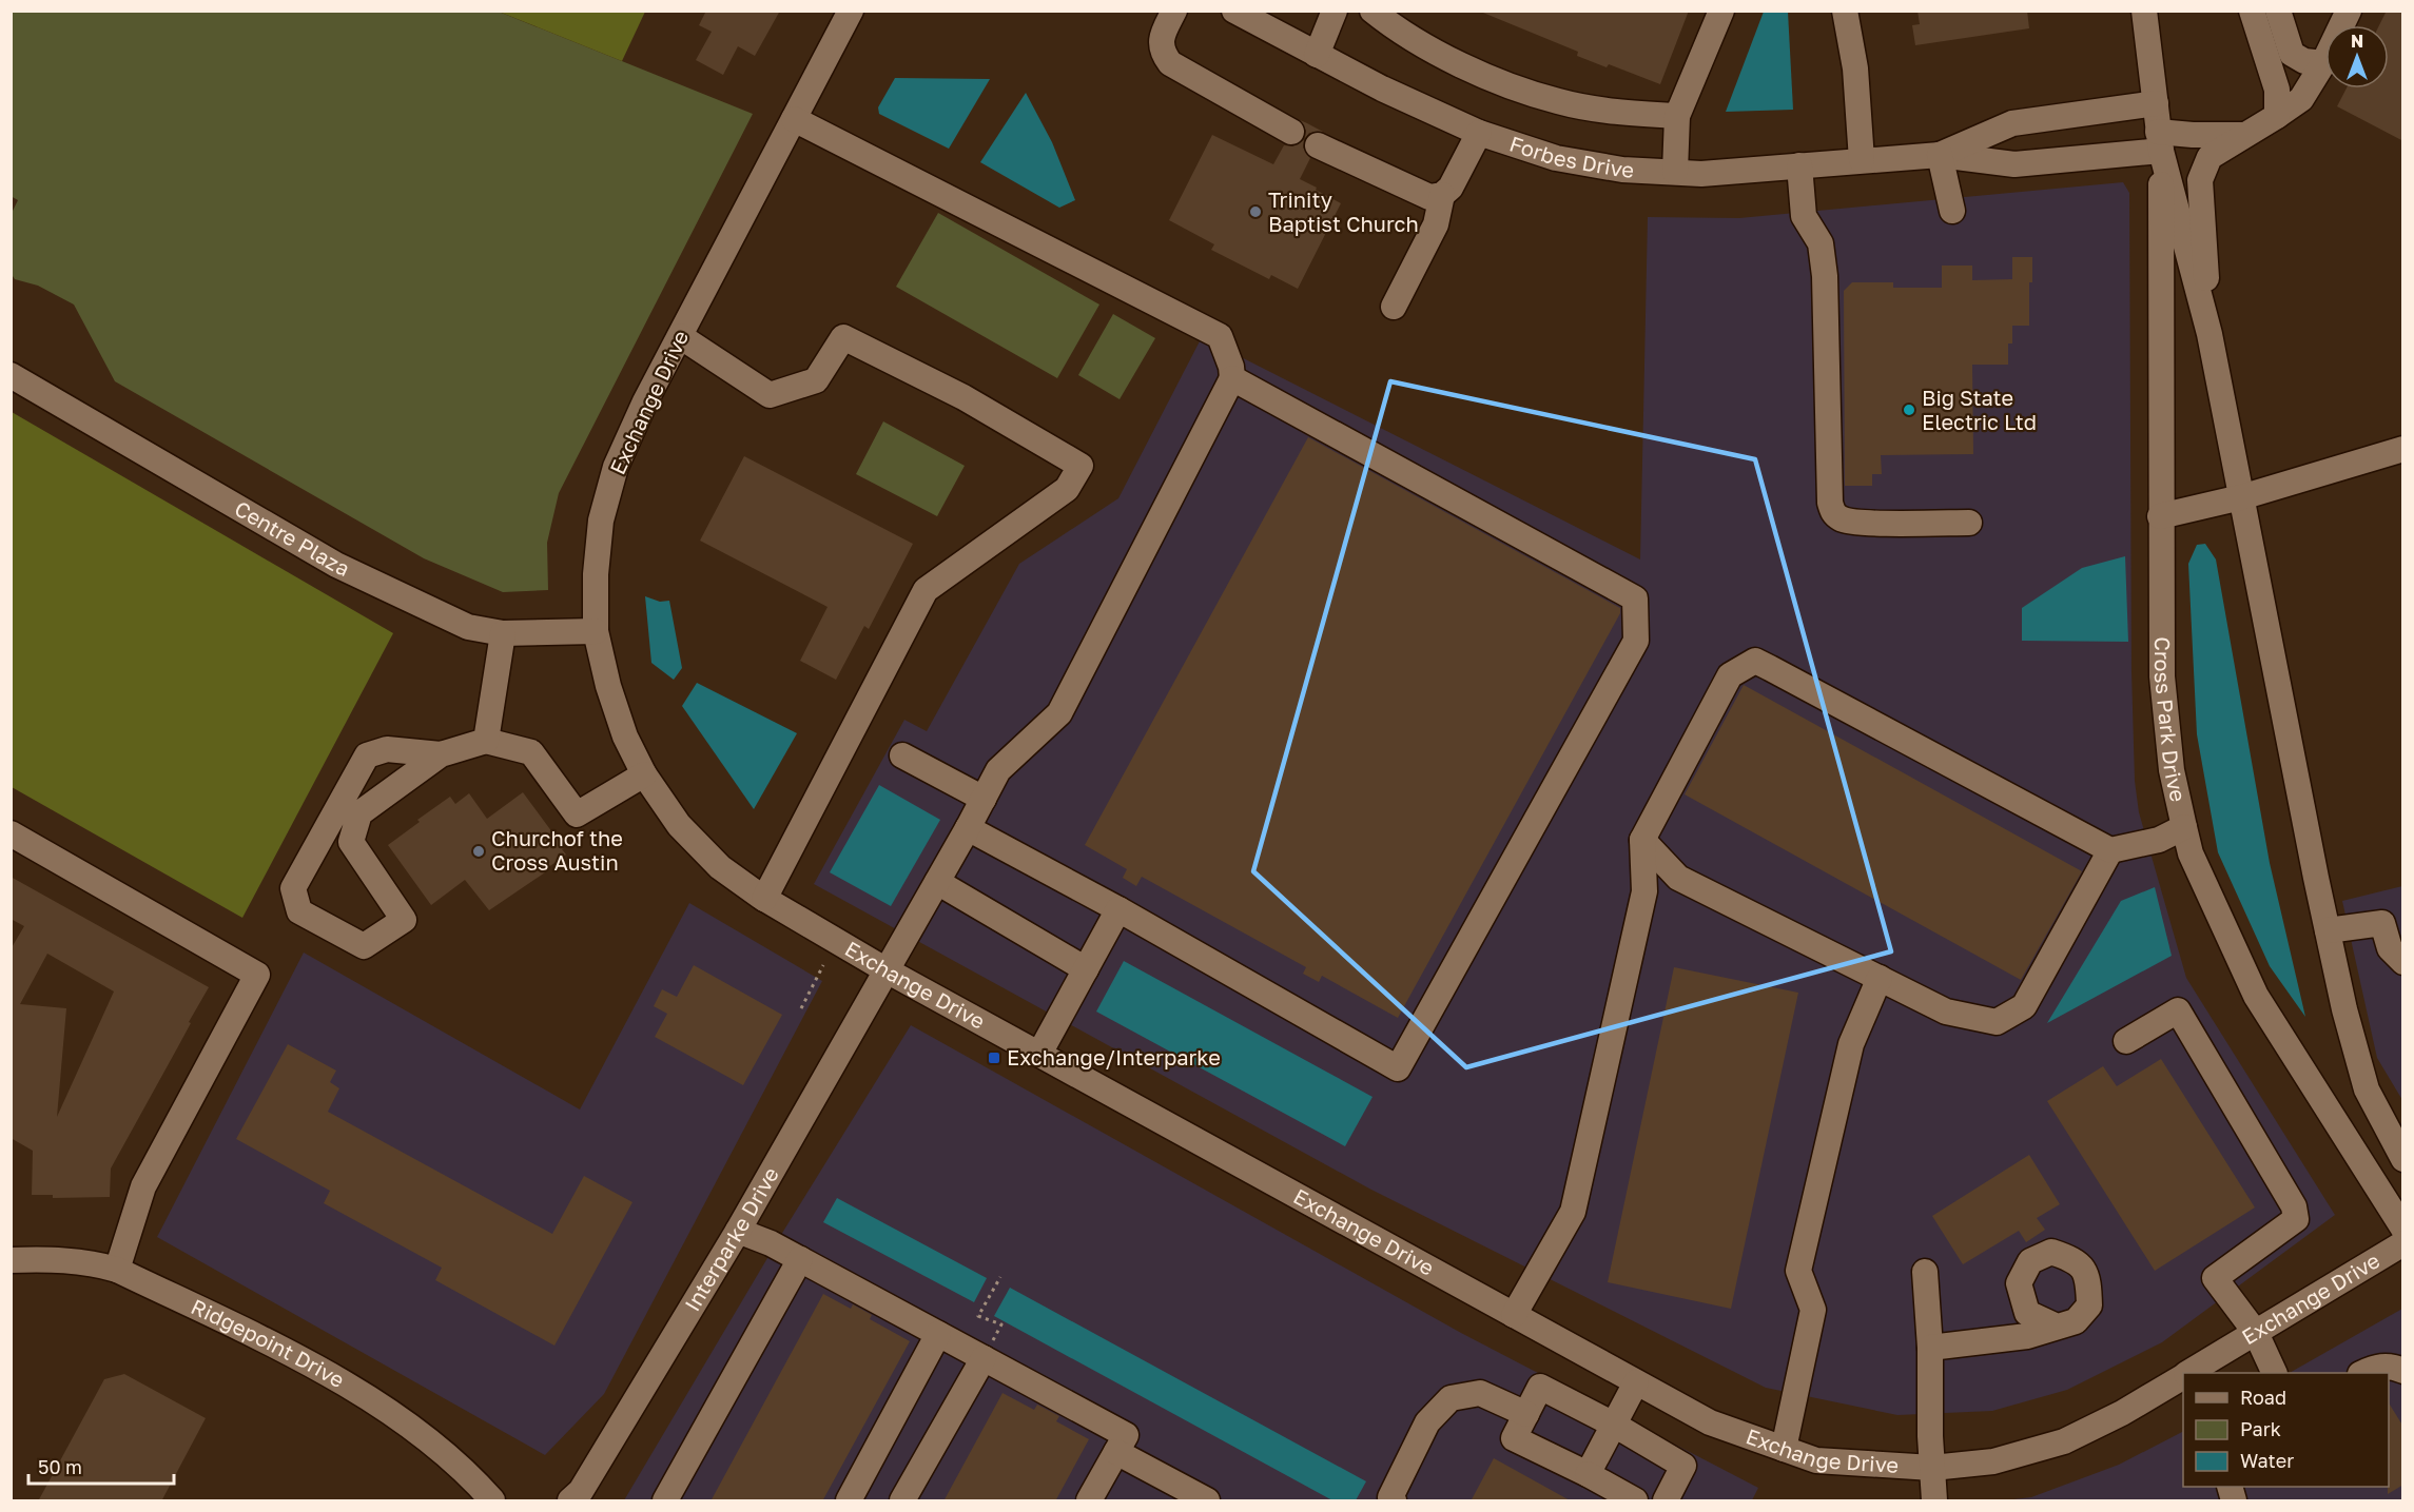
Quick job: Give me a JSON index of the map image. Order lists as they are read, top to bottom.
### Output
{
  "streets": {
    "street": [
      "Forbes Drive",
      "Exchange Drive",
      "Centre Plaza",
      "Cross Park Drive",
      "Interparke Drive",
      "Ridgepoint Drive"
    ]
  },
  "crossings": [
    ["Forbes Drive", "Cross Park Drive"],
    ["Exchange Drive", "Centre Plaza"],
    ["Exchange Drive", "Interparke Drive"]
  ],
  "places": {
    "other": ["Trinity Baptist Church", "Big State Electric Ltd", "Churchof the Cross Austin"],
    "transit": ["Exchange/Interparke"]
  },
  "legend": ["Road", "Park", "Water"],
  "scale_bar": "50 m",
  "north": "top"
}
